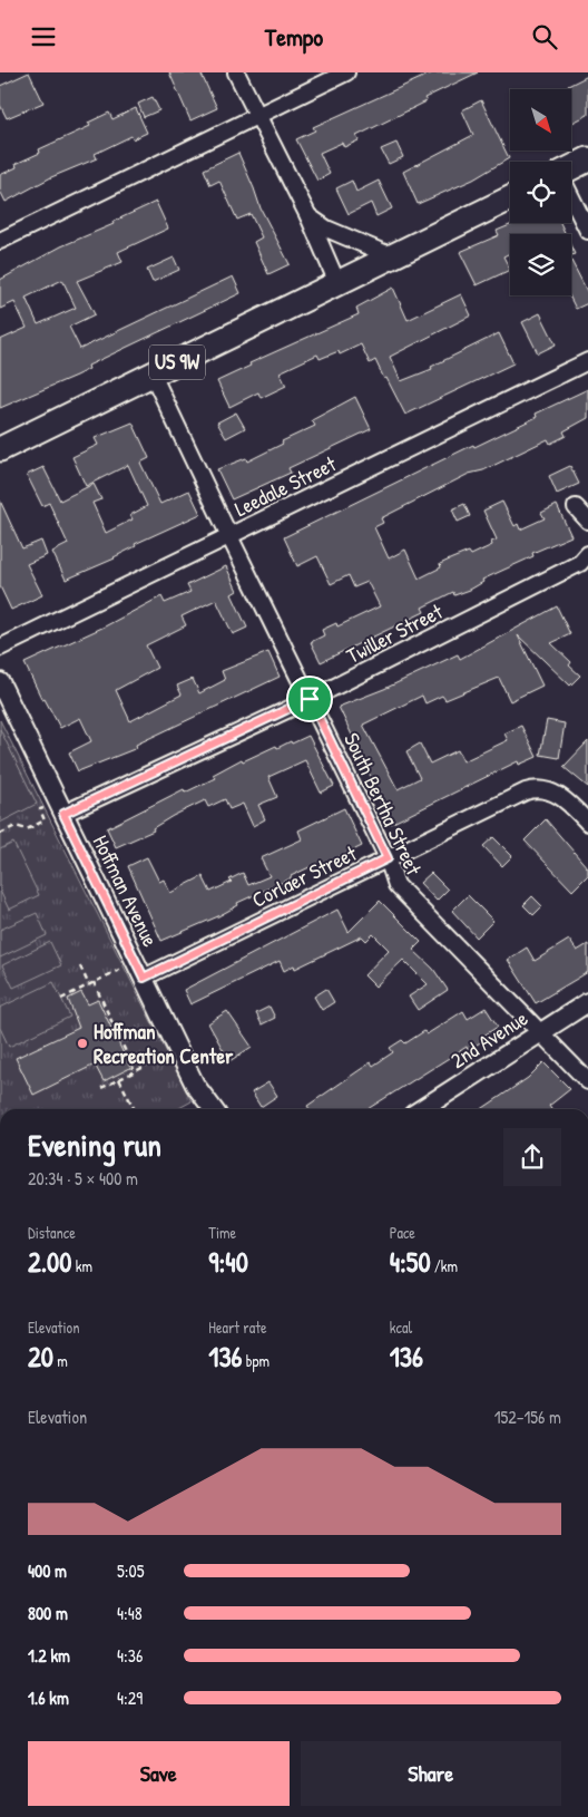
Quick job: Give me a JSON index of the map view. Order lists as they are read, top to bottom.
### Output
{
  "streets": {
    "main road": ["US 9W"],
    "street": [
      "Leedale Street",
      "Twiller Street",
      "South Bertha Street",
      "Corlaer Street",
      "Hoffman Avenue",
      "2nd Avenue"
    ]
  },
  "crossings": [
    ["US 9W", "South Bertha Street"],
    ["Leedale Street", "South Bertha Street"],
    ["Twiller Street", "South Bertha Street"],
    ["Twiller Street", "Hoffman Avenue"],
    ["South Bertha Street", "Corlaer Street"],
    ["South Bertha Street", "2nd Avenue"],
    ["Corlaer Street", "Hoffman Avenue"]
  ],
  "places": ["Hoffman Recreation Center"],
  "north": "bottom right",
  "page": {
    "header": "Tempo",
    "heading": ["Evening run", "20:34 · 5 × 400 m"],
    "stats": [
      ["Distance", "2.00 km"],
      ["Time", "9:40"],
      ["Pace", "4:50 /km"],
      ["Elevation", "20 m"],
      ["Heart rate", "136 bpm"],
      ["kcal", "136"]
    ],
    "chart": ["Elevation", "152–156 m"],
    "list": [
      {
        "name": "400 m",
        "note": "5:05"
      },
      {
        "name": "800 m",
        "note": "4:48"
      },
      {
        "name": "1.2 km",
        "note": "4:36"
      },
      {
        "name": "1.6 km",
        "note": "4:29"
      }
    ],
    "buttons": ["Save", "Share"]
  }
}
